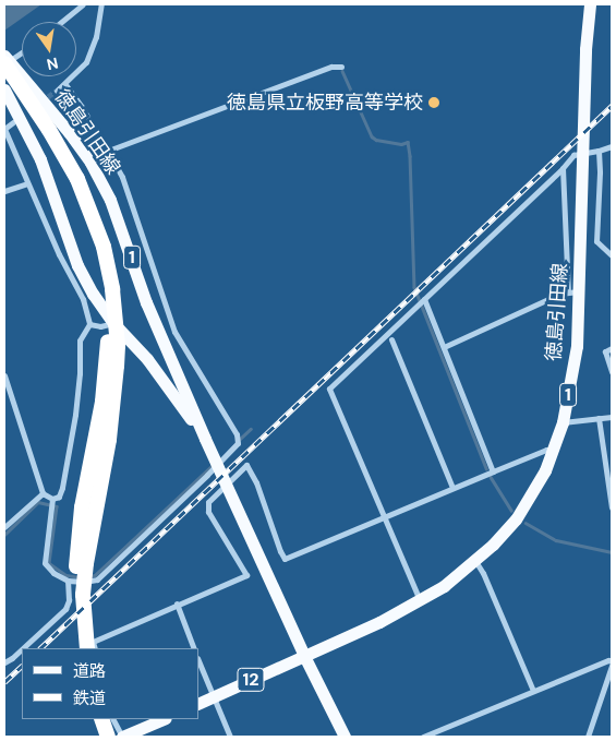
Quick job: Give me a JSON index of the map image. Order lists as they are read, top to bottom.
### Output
{
  "streets": {
    "main road": ["徳島引田線", "1", "12"]
  },
  "crossings": [
    ["徳島引田線", "1"],
    ["徳島引田線", "12"]
  ],
  "places": ["徳島県立板野高等学校"],
  "legend": ["道路", "鉄道"],
  "north": "bottom"
}
